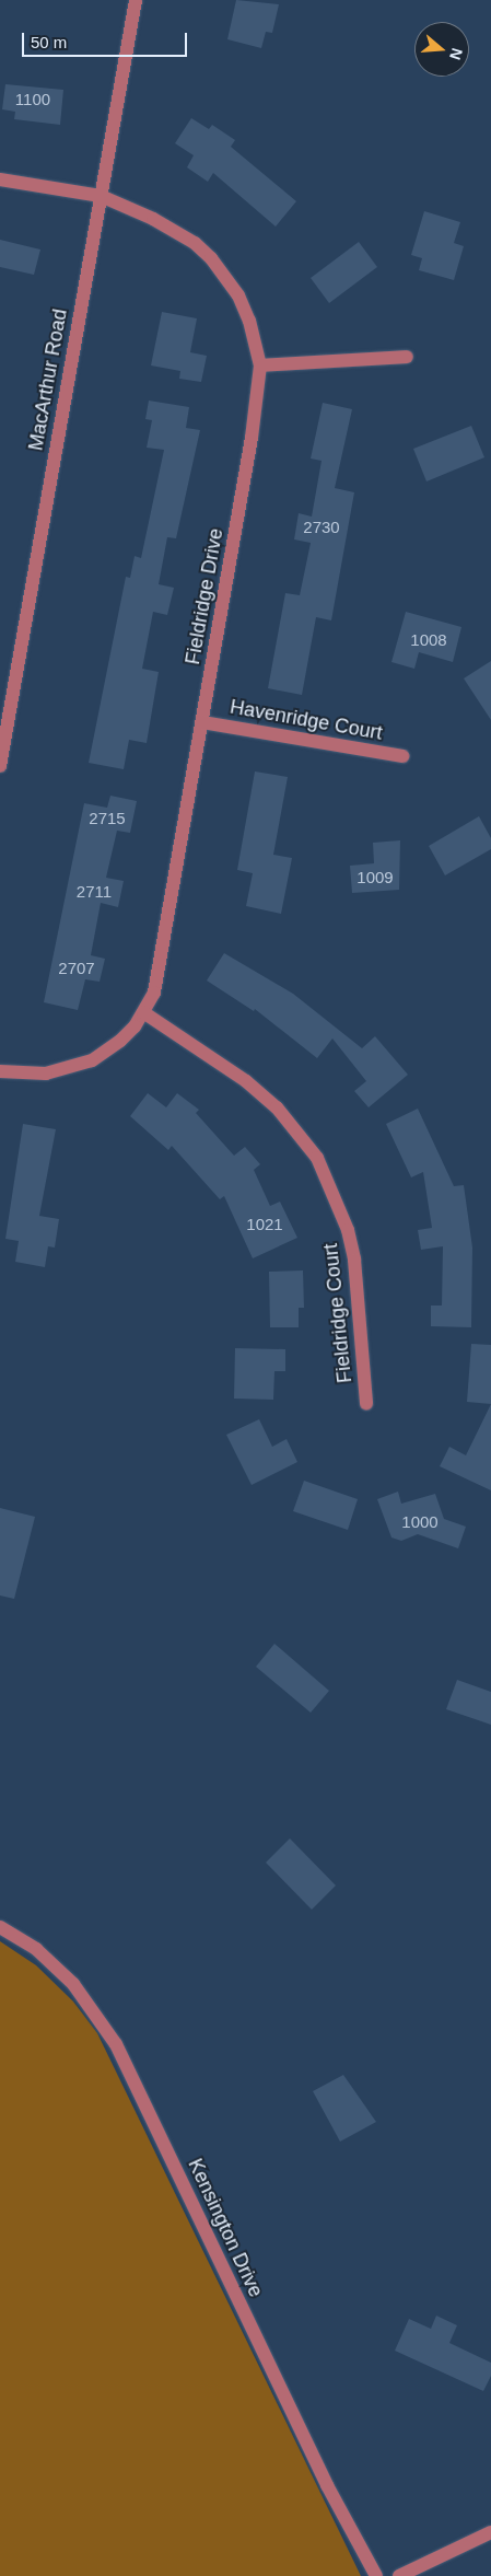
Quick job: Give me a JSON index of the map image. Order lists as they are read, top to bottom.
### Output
{
  "streets": {
    "street": [
      "MacArthur Road",
      "Fieldridge Drive",
      "Havenridge Court",
      "Fieldridge Court",
      "Kensington Drive"
    ]
  },
  "crossings": [
    ["MacArthur Road", "Fieldridge Drive"],
    ["Fieldridge Drive", "Havenridge Court"],
    ["Fieldridge Drive", "Fieldridge Court"]
  ],
  "house_numbers": [
    "1100",
    "2730",
    "1008",
    "2715",
    "1009",
    "2711",
    "2707",
    "1021",
    "1000"
  ],
  "scale_bar": "50 m",
  "north": "right"
}
